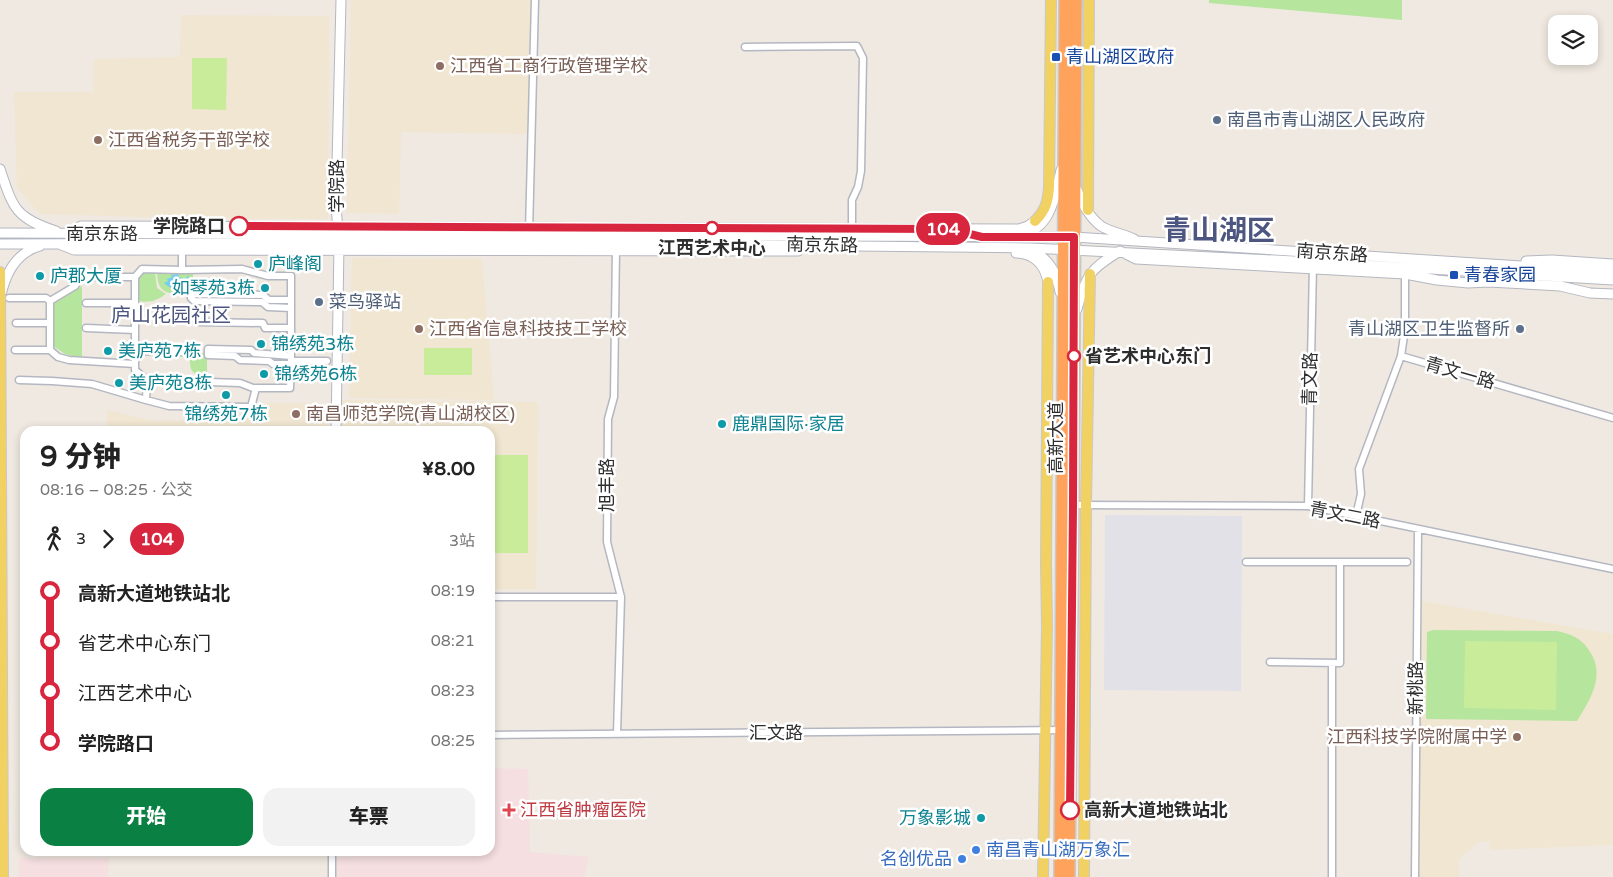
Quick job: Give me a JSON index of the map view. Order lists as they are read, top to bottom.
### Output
{
  "streets": {
    "highway": ["高新大道"],
    "main road": ["学院路", "南京东路"],
    "street": [
      "青文一路",
      "青文路",
      "旭丰路",
      "青文二路",
      "新桃路",
      "汇文路"
    ]
  },
  "crossings": [
    ["学院路", "南京东路"],
    ["南京东路", "青文一路"],
    ["南京东路", "青文路"],
    ["南京东路", "高新大道"],
    ["南京东路", "旭丰路"],
    ["青文路", "青文二路"],
    ["高新大道", "青文二路"],
    ["高新大道", "汇文路"],
    ["旭丰路", "汇文路"],
    ["青文二路", "新桃路"]
  ],
  "districts": ["青山湖区", "庐山花园社区"],
  "places": {
    "transit": ["青山湖区政府", "青春家园"],
    "other": [
      "江西省工商行政管理学校",
      "南昌市青山湖区人民政府",
      "江西省税务干部学校",
      "学院路口",
      "江西艺术中心",
      "庐峰阁",
      "庐郡大厦",
      "如琴苑3栋",
      "菜鸟驿站",
      "江西省信息科技技工学校",
      "青山湖区卫生监督所",
      "锦绣苑3栋",
      "美庐苑7栋",
      "省艺术中心东门",
      "锦绣苑6栋",
      "美庐苑8栋",
      "锦绣苑7栋",
      "南昌师范学院(青山湖校区)",
      "鹿鼎国际·家居",
      "江西科技学院附属中学",
      "高新大道地铁站北",
      "万象影城",
      "南昌青山湖万象汇",
      "名创优品"
    ],
    "health": ["江西省肿瘤医院"]
  },
  "lines": ["bus line 104"],
  "page": {
    "on_map": "104",
    "heading": ["9 分钟", "08:16 – 08:25 · 公交", "¥8.00"],
    "legs": ["3", "104", "3站"],
    "list": [
      {
        "name": "高新大道地铁站北",
        "value": "08:19"
      },
      {
        "name": "省艺术中心东门",
        "value": "08:21"
      },
      {
        "name": "江西艺术中心",
        "value": "08:23"
      },
      {
        "name": "学院路口",
        "value": "08:25"
      }
    ],
    "buttons": ["开始", "车票"]
  }
}
